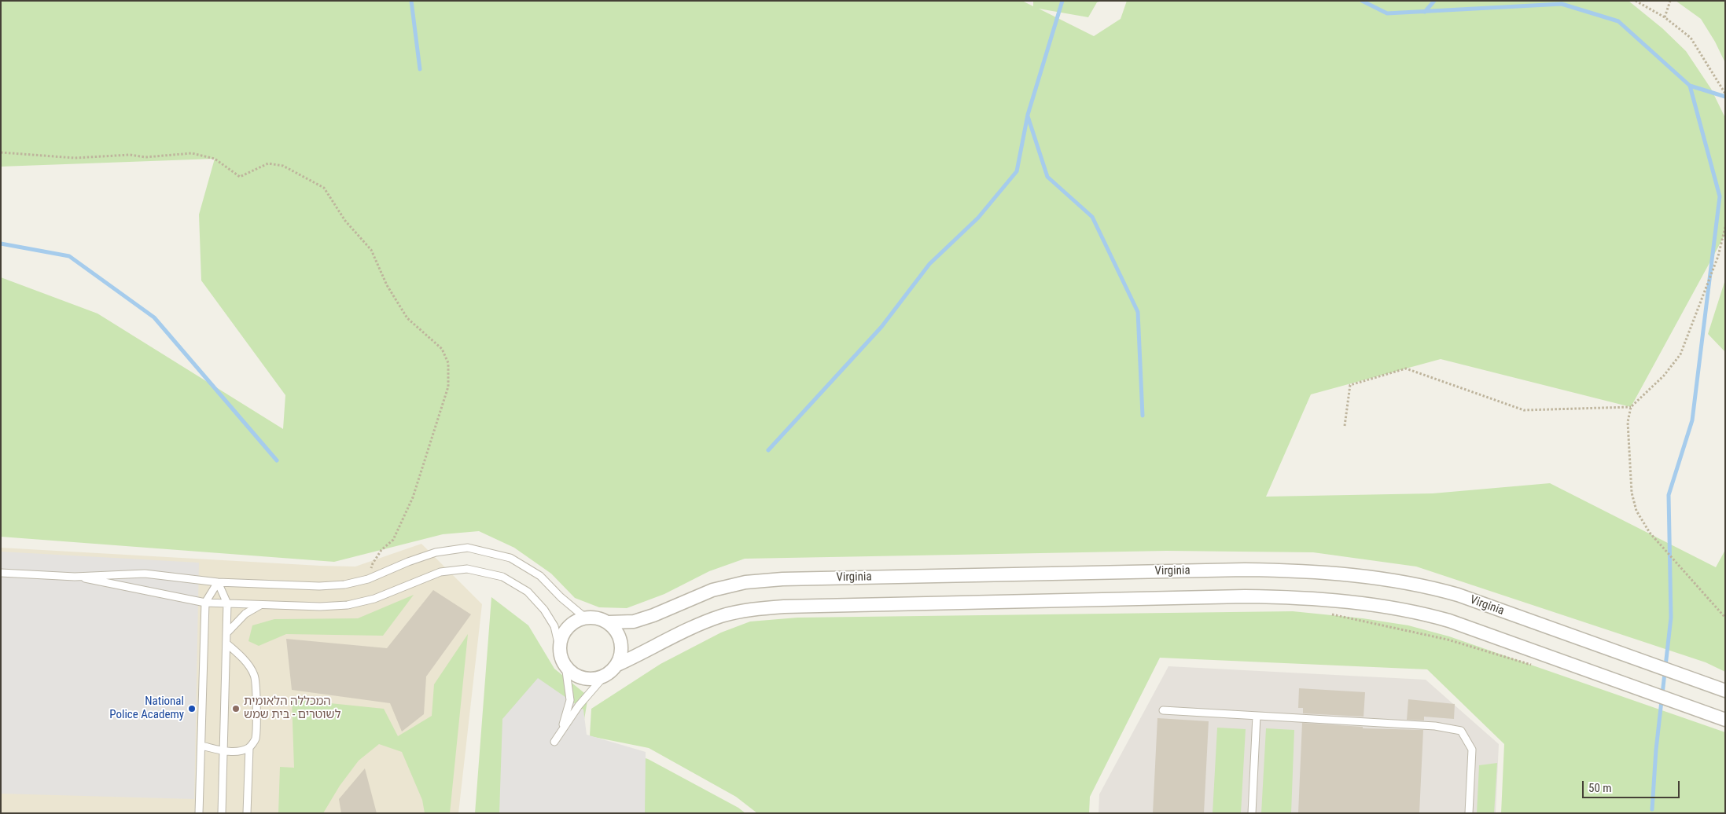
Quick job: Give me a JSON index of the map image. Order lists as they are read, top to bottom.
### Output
{
  "streets": {
    "street": ["Virginia"]
  },
  "places": ["National Police Academy", "המכללה הלאומית לשוטרים - בית שמש"],
  "scale_bar": "50 m"
}
